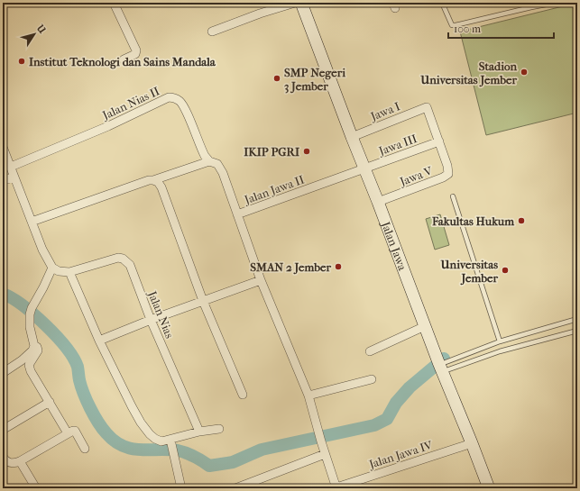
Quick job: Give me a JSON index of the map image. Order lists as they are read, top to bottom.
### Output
{
  "streets": {
    "main road": ["Jalan Jawa"],
    "street": [
      "Jalan Nias II",
      "Jawa I",
      "Jawa III",
      "Jawa V",
      "Jalan Jawa II",
      "Jalan Nias",
      "Jalan Jawa IV"
    ]
  },
  "crossings": [
    ["Jalan Nias II", "Jalan Jawa II"],
    ["Jawa I", "Jawa III"],
    ["Jawa I", "Jawa V"],
    ["Jawa I", "Jalan Jawa"],
    ["Jawa III", "Jawa V"],
    ["Jawa III", "Jalan Jawa II"],
    ["Jawa III", "Jalan Jawa"],
    ["Jawa V", "Jalan Jawa"],
    ["Jalan Jawa II", "Jalan Jawa"],
    ["Jalan Jawa II", "Jalan Jawa IV"],
    ["Jalan Jawa", "Jalan Jawa IV"]
  ],
  "places": [
    "Institut Teknologi dan Sains Mandala",
    "Stadion Universitas Jember",
    "SMP Negeri 3 Jember",
    "IKIP PGRI",
    "Fakultas Hukum",
    "SMAN 2 Jember",
    "Universitas Jember"
  ],
  "scale_bar": "100 m",
  "north": "top right"
}
